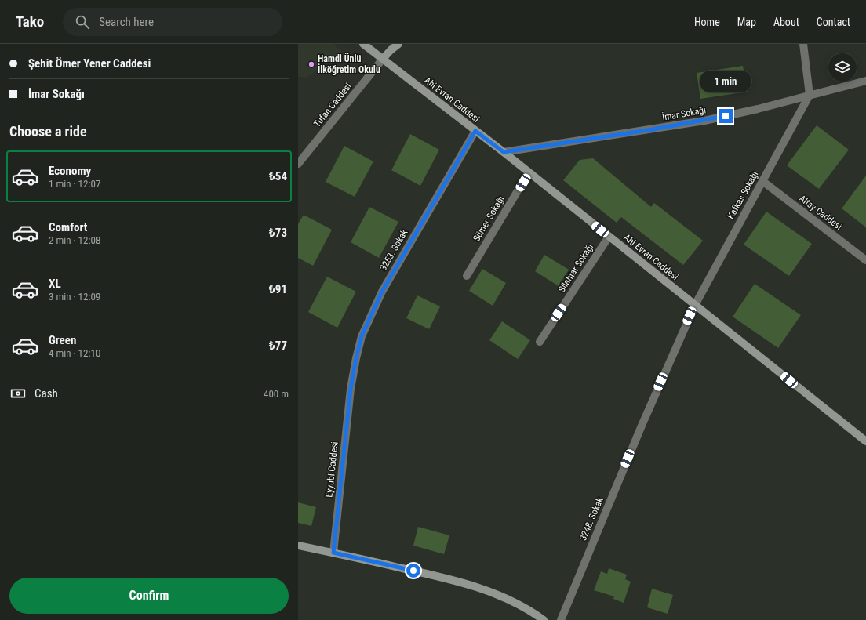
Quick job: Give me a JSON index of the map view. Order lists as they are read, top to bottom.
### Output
{
  "streets": {
    "main road": ["Ahi Evran Caddesi"],
    "street": [
      "Tufan Caddesi",
      "İmar Sokağı",
      "Kafkas Sokağı",
      "Altay Caddesi",
      "Sümer Sokağı",
      "3253. Sokak",
      "Silahtar Sokağı",
      "Eyyubi Caddesi",
      "3248. Sokak"
    ]
  },
  "crossings": [
    ["Ahi Evran Caddesi", "Tufan Caddesi"],
    ["Ahi Evran Caddesi", "İmar Sokağı"],
    ["Ahi Evran Caddesi", "Kafkas Sokağı"],
    ["Ahi Evran Caddesi", "Sümer Sokağı"],
    ["Ahi Evran Caddesi", "3253. Sokak"],
    ["Ahi Evran Caddesi", "Silahtar Sokağı"],
    ["İmar Sokağı", "Kafkas Sokağı"],
    ["Kafkas Sokağı", "Altay Caddesi"],
    ["Kafkas Sokağı", "3248. Sokak"],
    ["3253. Sokak", "Eyyubi Caddesi"]
  ],
  "places": ["Hamdi Ünlü İlköğretim Okulu"],
  "page": {
    "header": "Tako",
    "search": "Search here",
    "nav": [
      "Home",
      "Map",
      "About",
      "Contact"
    ],
    "banner": ["Şehit Ömer Yener Caddesi", "İmar Sokağı"],
    "bubble": "1 min",
    "heading": "Choose a ride",
    "list": [
      {
        "name": "Economy",
        "note": "1 min · 12:07",
        "value": "₺54"
      },
      {
        "name": "Comfort",
        "note": "2 min · 12:08",
        "value": "₺73"
      },
      {
        "name": "XL",
        "note": "3 min · 12:09",
        "value": "₺91"
      },
      {
        "name": "Green",
        "note": "4 min · 12:10",
        "value": "₺77"
      }
    ],
    "pay": ["Cash", "400 m"],
    "buttons": "Confirm"
  }
}
